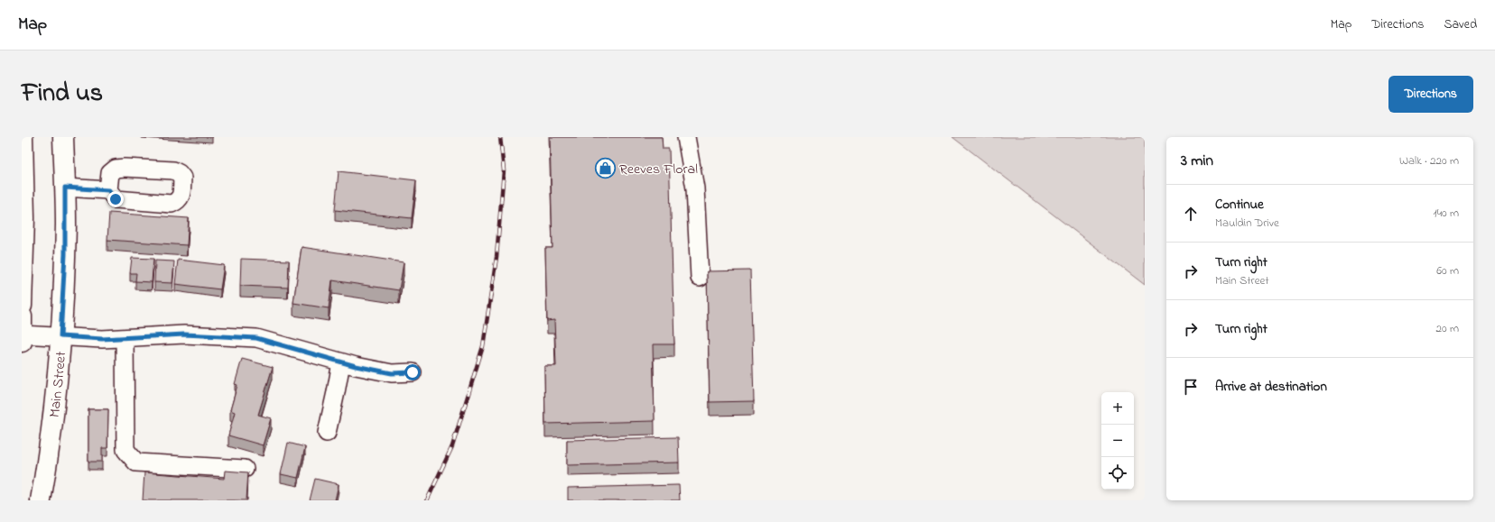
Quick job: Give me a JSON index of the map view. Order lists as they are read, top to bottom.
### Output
{
  "streets": {
    "main road": ["Main Street"]
  },
  "places": {
    "shop": ["Reeves Floral"]
  },
  "page": {
    "header": "Map",
    "nav": ["Map", "Directions", "Saved"],
    "title": "Find us",
    "buttons": "Directions",
    "heading": ["3 min", "Walk · 220 m"],
    "list": [
      ["Continue", "Mauldin Drive", "140 m"],
      ["Turn right", "Main Street", "60 m"],
      ["Turn right", "20 m"],
      "Arrive at destination"
    ],
    "map_buttons": ["+", "−"]
  }
}
